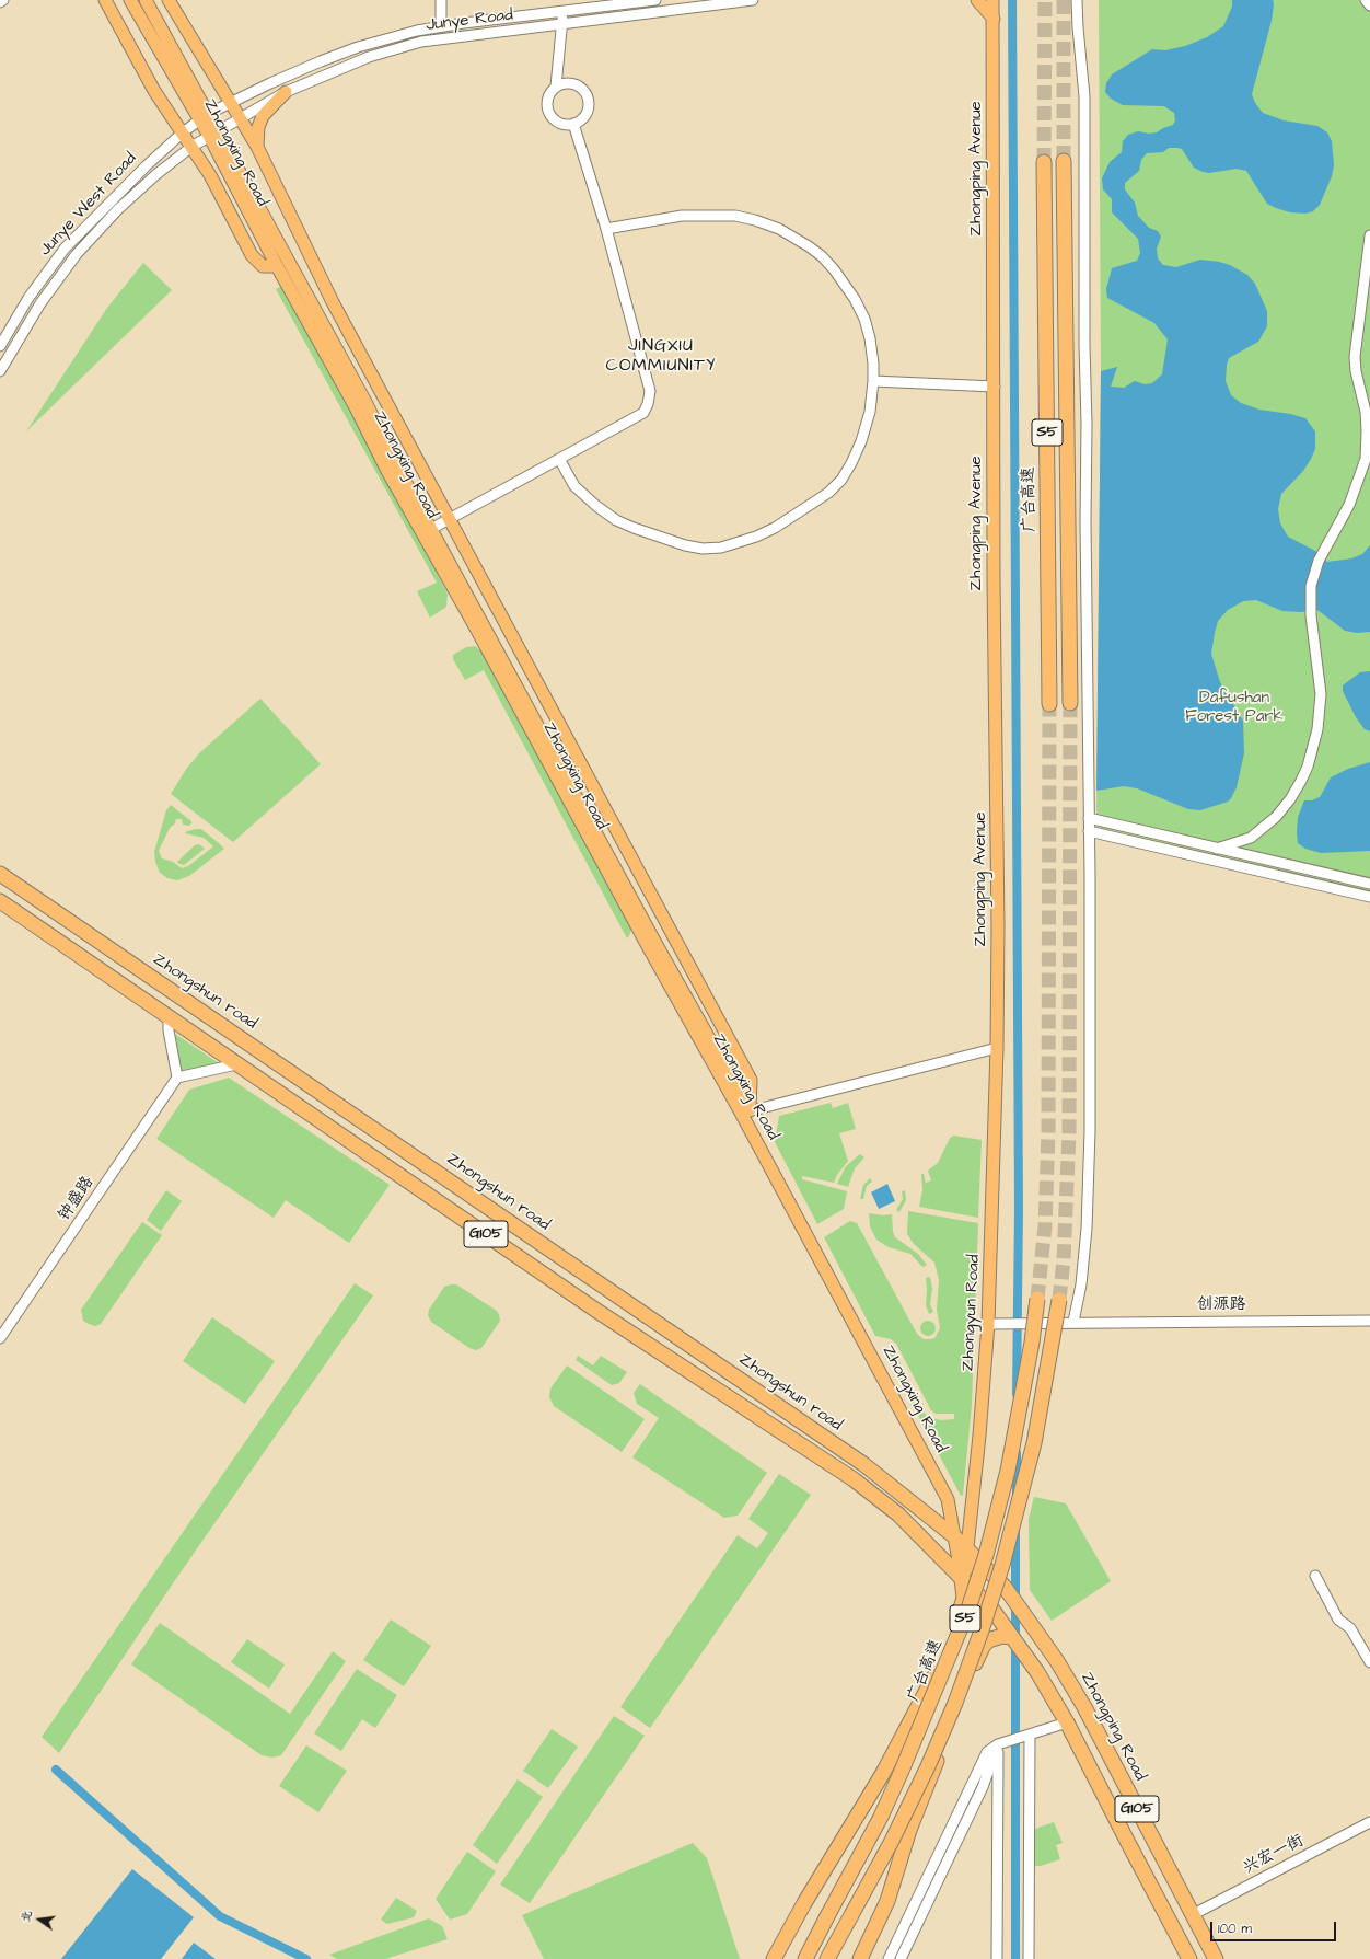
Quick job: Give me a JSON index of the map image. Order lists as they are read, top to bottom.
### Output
{
  "streets": {
    "highway": [
      "S5",
      "广台高速",
      "Zhongshun road",
      "G105",
      "Zhongping Road"
    ],
    "main road": ["Zhongxing Road", "Zhongping Avenue", "Zhongyun Road"],
    "street": [
      "Junye Road",
      "Junye West Road",
      "钟盛路",
      "创源路",
      "兴宏一街"
    ]
  },
  "crossings": [
    ["Junye Road", "Zhongxing Road"],
    ["Junye Road", "Junye West Road"],
    ["Zhongxing Road", "Junye West Road"],
    ["Zhongxing Road", "Zhongshun road"],
    ["Zhongxing Road", "G105"],
    ["Zhongxing Road", "Zhongyun Road"],
    ["Zhongping Avenue", "Zhongyun Road"],
    ["Zhongshun road", "Zhongyun Road"],
    ["Zhongshun road", "Zhongping Road"],
    ["G105", "Zhongyun Road"],
    ["创源路", "Zhongyun Road"],
    ["Zhongyun Road", "Zhongping Road"],
    ["Zhongping Road", "兴宏一街"]
  ],
  "districts": ["JINGXIU COMMIUNITY"],
  "parks": ["Dafushan Forest Park"],
  "scale_bar": "100 m",
  "north": "left"
}
